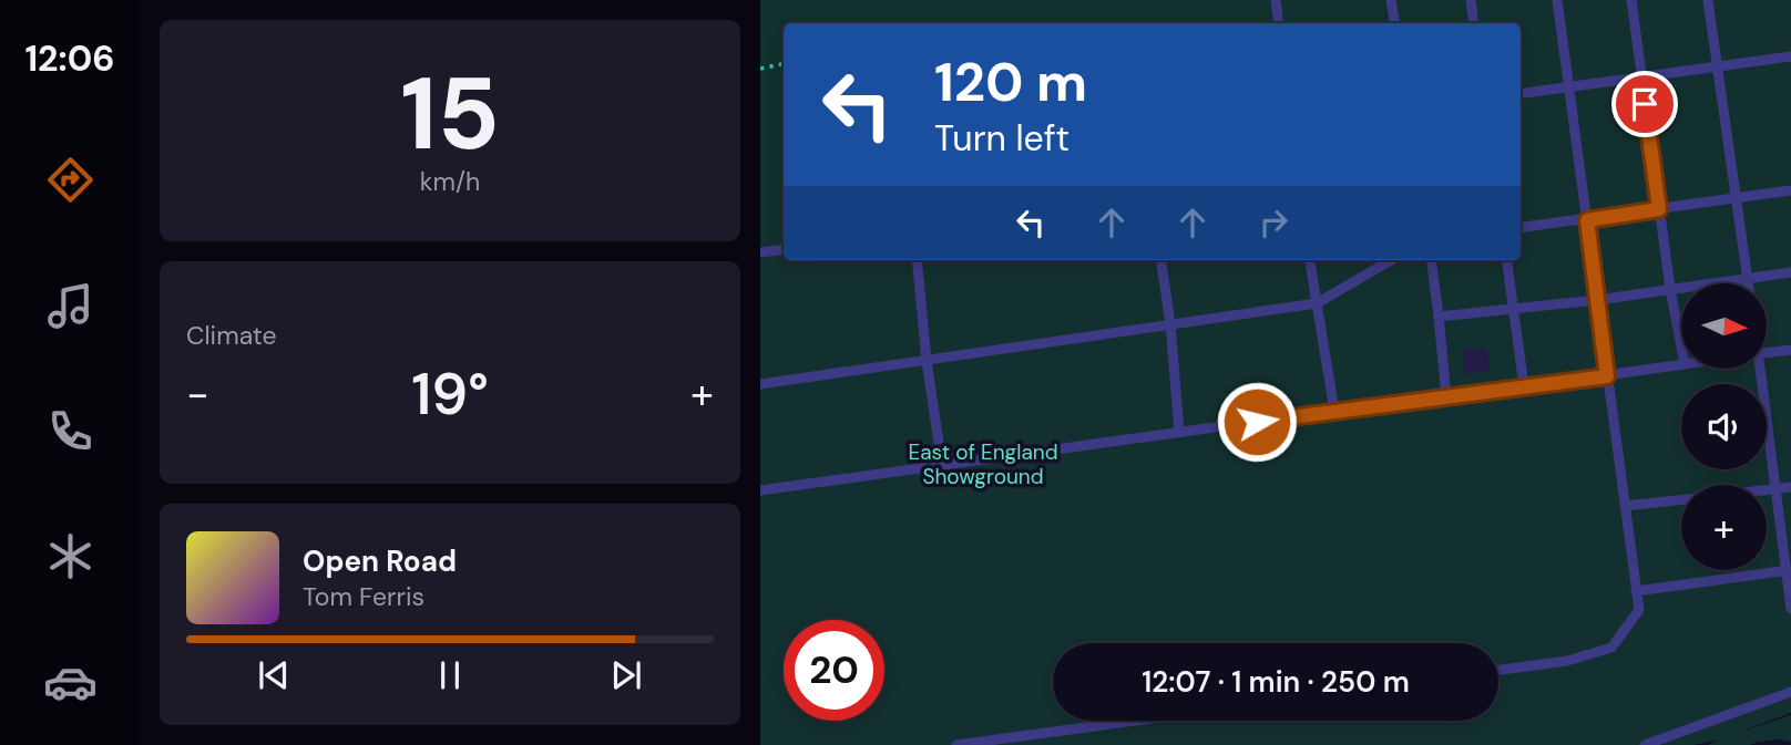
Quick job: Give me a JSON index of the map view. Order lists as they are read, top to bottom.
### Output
{
  "parks": ["East of England Showground"],
  "north": "right",
  "page": {
    "tabs": "12:06",
    "tile": [
      ["15", "km/h"],
      "Climate"
    ],
    "turn": ["120 m", "Turn left"],
    "map_buttons": "+",
    "heat": ["−", "19°", "+"],
    "song": ["Open Road", "Tom Ferris"],
    "limit": "20",
    "trip": "12:07 · 1 min · 250 m"
  }
}
